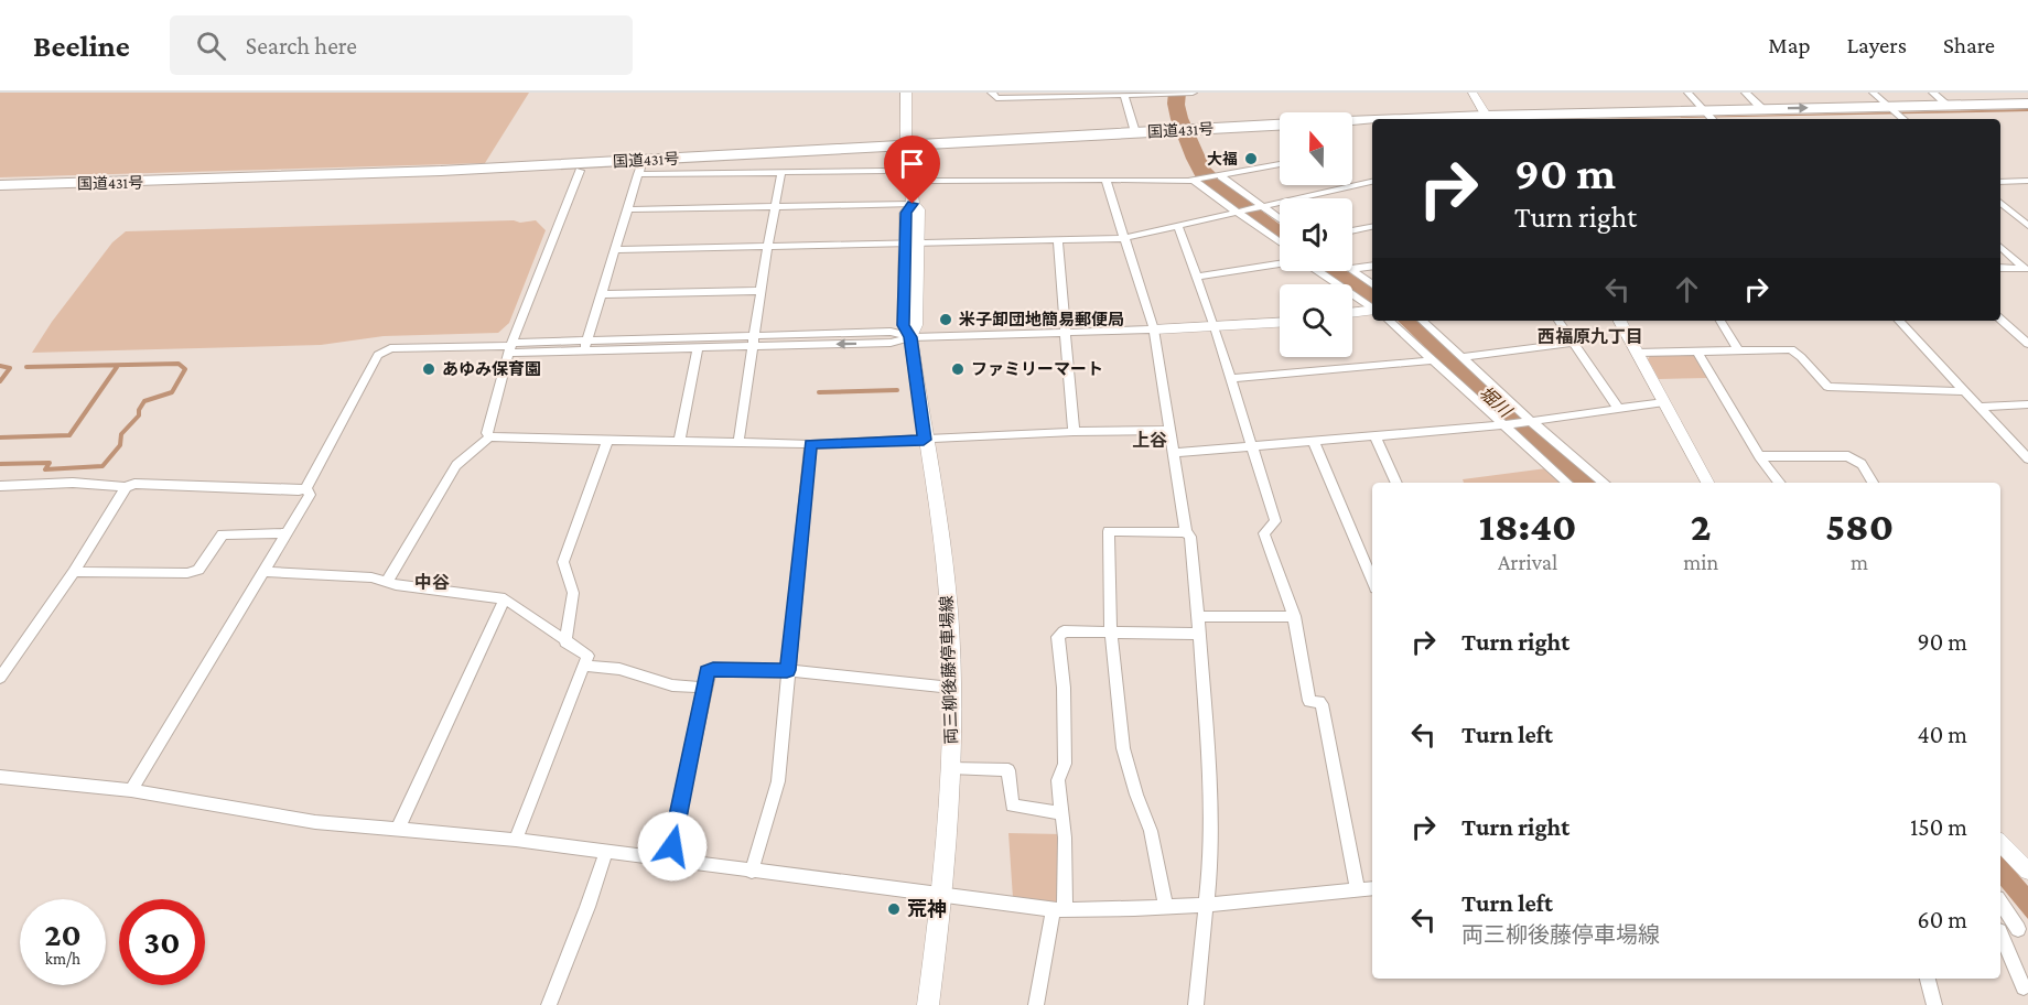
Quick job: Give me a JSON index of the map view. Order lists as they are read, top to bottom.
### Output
{
  "streets": {
    "highway": ["国道431号"],
    "main road": ["両三柳後藤停車場線"]
  },
  "crossings": [
    ["国道431号", "両三柳後藤停車場線"]
  ],
  "districts": ["西福原九丁目", "上谷", "中谷"],
  "water": ["堀川"],
  "places": [
    "大福",
    "米子卸団地簡易郵便局",
    "あゆみ保育園",
    "ファミリーマート",
    "荒神"
  ],
  "north": "top",
  "page": {
    "header": "Beeline",
    "search": "Search here",
    "nav": ["Map", "Layers", "Share"],
    "turn": ["90 m", "Turn right"],
    "eta": [
      "18:40",
      "Arrival",
      "2",
      "min",
      "580",
      "m"
    ],
    "list": [
      {
        "name": "Turn right",
        "value": "90 m"
      },
      {
        "name": "Turn left",
        "value": "40 m"
      },
      {
        "name": "Turn right",
        "value": "150 m"
      },
      {
        "name": "Turn left",
        "note": "両三柳後藤停車場線",
        "value": "60 m"
      }
    ],
    "speed": "20 km/h",
    "limit": "30"
  }
}
